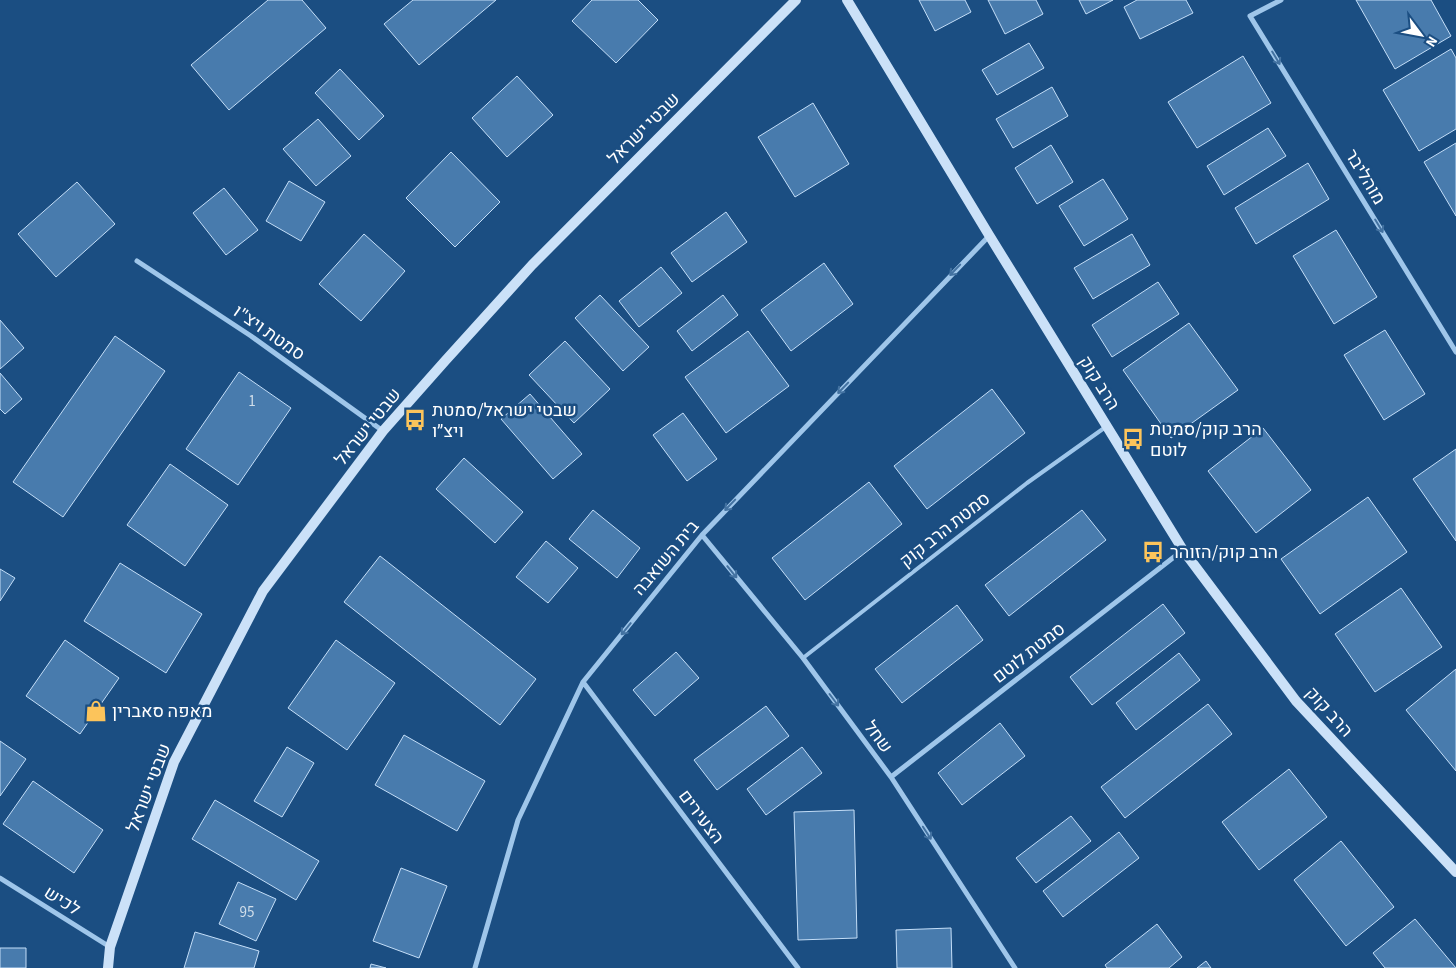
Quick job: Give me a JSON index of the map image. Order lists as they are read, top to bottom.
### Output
{
  "streets": {
    "street": [
      "שבטי ישראל",
      "מוהליבר",
      "סמטת ויצ\"ו",
      "הרב קוק",
      "בית השואבה",
      "סמטת לוטם",
      "שחל",
      "הצעירים",
      "לכיש"
    ],
    "lane": ["סמטת הרב קוק"]
  },
  "crossings": [
    ["שבטי ישראל", "סמטת ויצ\"ו"],
    ["שבטי ישראל", "לכיש"],
    ["הרב קוק", "סמטת הרב קוק"],
    ["הרב קוק", "בית השואבה"],
    ["הרב קוק", "סמטת לוטם"],
    ["סמטת הרב קוק", "שחל"],
    ["בית השואבה", "שחל"],
    ["בית השואבה", "הצעירים"],
    ["סמטת לוטם", "שחל"]
  ],
  "one_way": ["מוהליבר", "בית השואבה", "שחל"],
  "places": {
    "bus stop": ["שבטי ישראל/סמטת ויצ״ו", "הרב קוק/סמטת לוטם", "הרב קוק/הזוהר"],
    "shop": ["מאפה סאברין"]
  },
  "house_numbers": ["1", "95"],
  "north": "bottom right"
}
